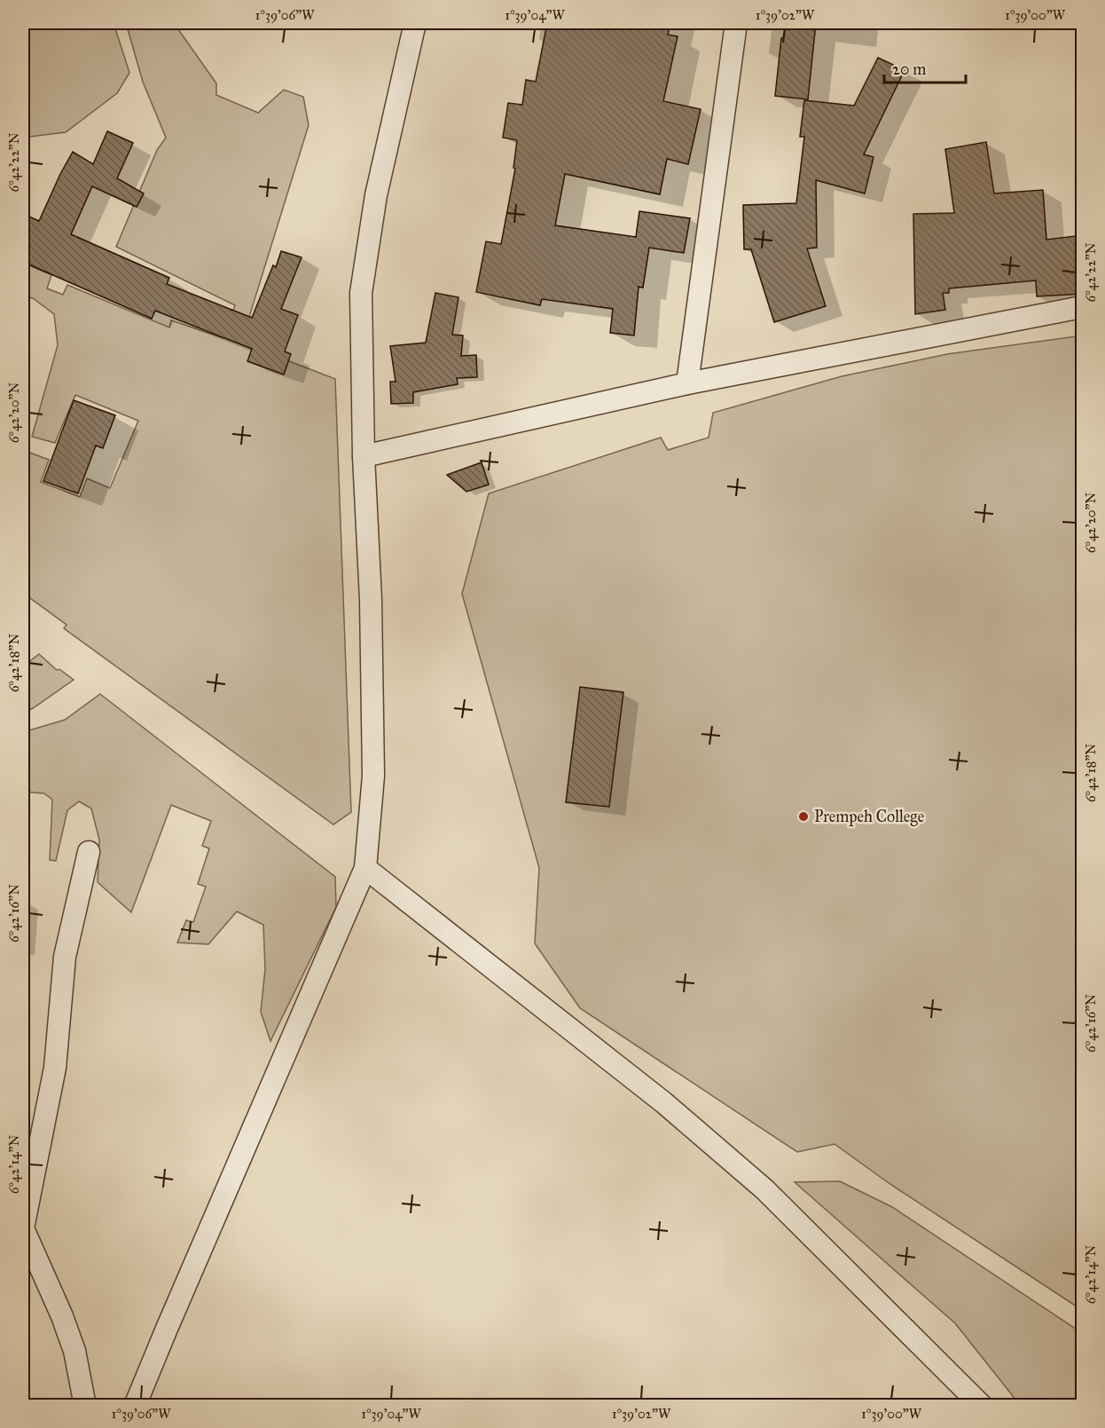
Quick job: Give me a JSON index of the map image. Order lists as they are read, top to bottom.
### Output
{
  "places": ["Prempeh College"],
  "scale_bar": "20 m",
  "coordinates": [
    "1°39'06\"W",
    "1°39'04\"W",
    "1°39'02\"W",
    "1°39'00\"W",
    "6°42'22\"N",
    "6°42'20\"N",
    "6°42'18\"N",
    "6°42'16\"N",
    "6°42'14\"N"
  ]
}
